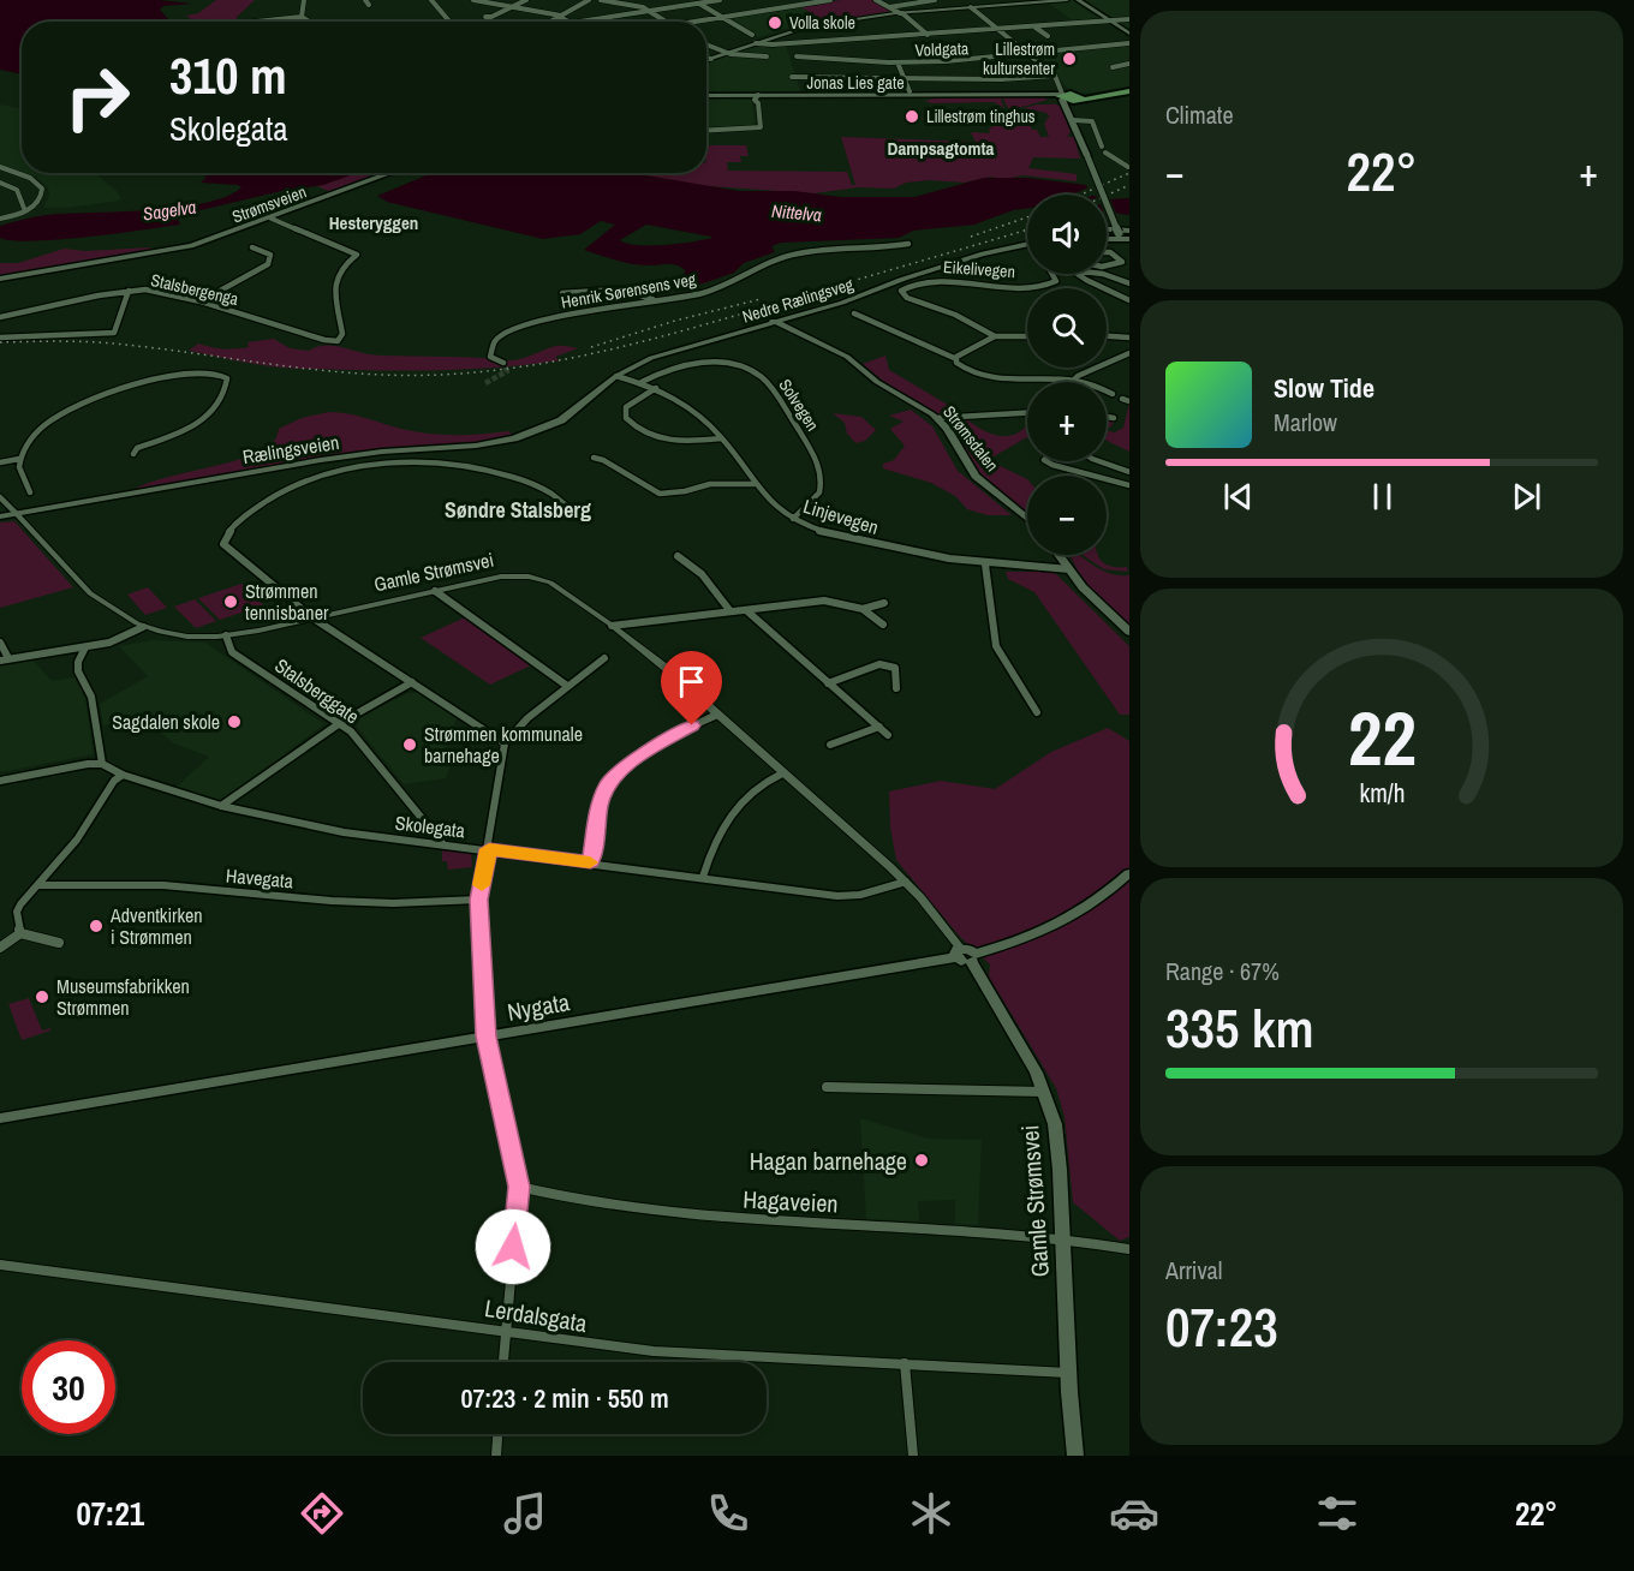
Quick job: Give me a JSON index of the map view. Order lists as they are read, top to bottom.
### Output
{
  "streets": {
    "main road": [
      "Jonas Lies gate",
      "Strømsveien",
      "Nedre Rælingsveg",
      "Strømsdalen",
      "Rælingsveien",
      "Gamle Strømsvei",
      "Nygata"
    ],
    "street": [
      "Voldgata",
      "Eikelivegen",
      "Stalsbergenga",
      "Henrik Sørensens veg",
      "Solvegen",
      "Linjevegen",
      "Stalsberggate",
      "Skolegata",
      "Havegata",
      "Hagaveien",
      "Lerdalsgata"
    ]
  },
  "crossings": [
    ["Strømsveien", "Stalsbergenga"],
    ["Nedre Rælingsveg", "Strømsdalen"],
    ["Nedre Rælingsveg", "Rælingsveien"],
    ["Nedre Rælingsveg", "Linjevegen"],
    ["Solvegen", "Linjevegen"],
    ["Rælingsveien", "Gamle Strømsvei"],
    ["Gamle Strømsvei", "Stalsberggate"],
    ["Gamle Strømsvei", "Skolegata"],
    ["Gamle Strømsvei", "Nygata"],
    ["Gamle Strømsvei", "Hagaveien"],
    ["Gamle Strømsvei", "Lerdalsgata"],
    ["Stalsberggate", "Skolegata"]
  ],
  "districts": ["Dampsagtomta", "Hesteryggen", "Søndre Stalsberg"],
  "water": ["Sagelva", "Nittelva"],
  "places": [
    "Volla skole",
    "Lillestrøm kultursenter",
    "Lillestrøm tinghus",
    "Strømmen tennisbaner",
    "Sagdalen skole",
    "Strømmen kommunale barnehage",
    "Adventkirken i Strømmen",
    "Museumsfabrikken Strømmen",
    "Hagan barnehage"
  ],
  "page": {
    "tile": [
      "Climate",
      ["Range · 67%", "335 km"],
      ["Arrival", "07:23"]
    ],
    "turn": ["310 m", "Skolegata"],
    "heat": ["−", "22°", "+"],
    "map_buttons": ["+", "−"],
    "song": ["Slow Tide", "Marlow"],
    "limit": "30",
    "trip": "07:23 · 2 min · 550 m",
    "tabs": ["07:21", "22°"],
    "gauge": ["22", "km/h"]
  }
}
